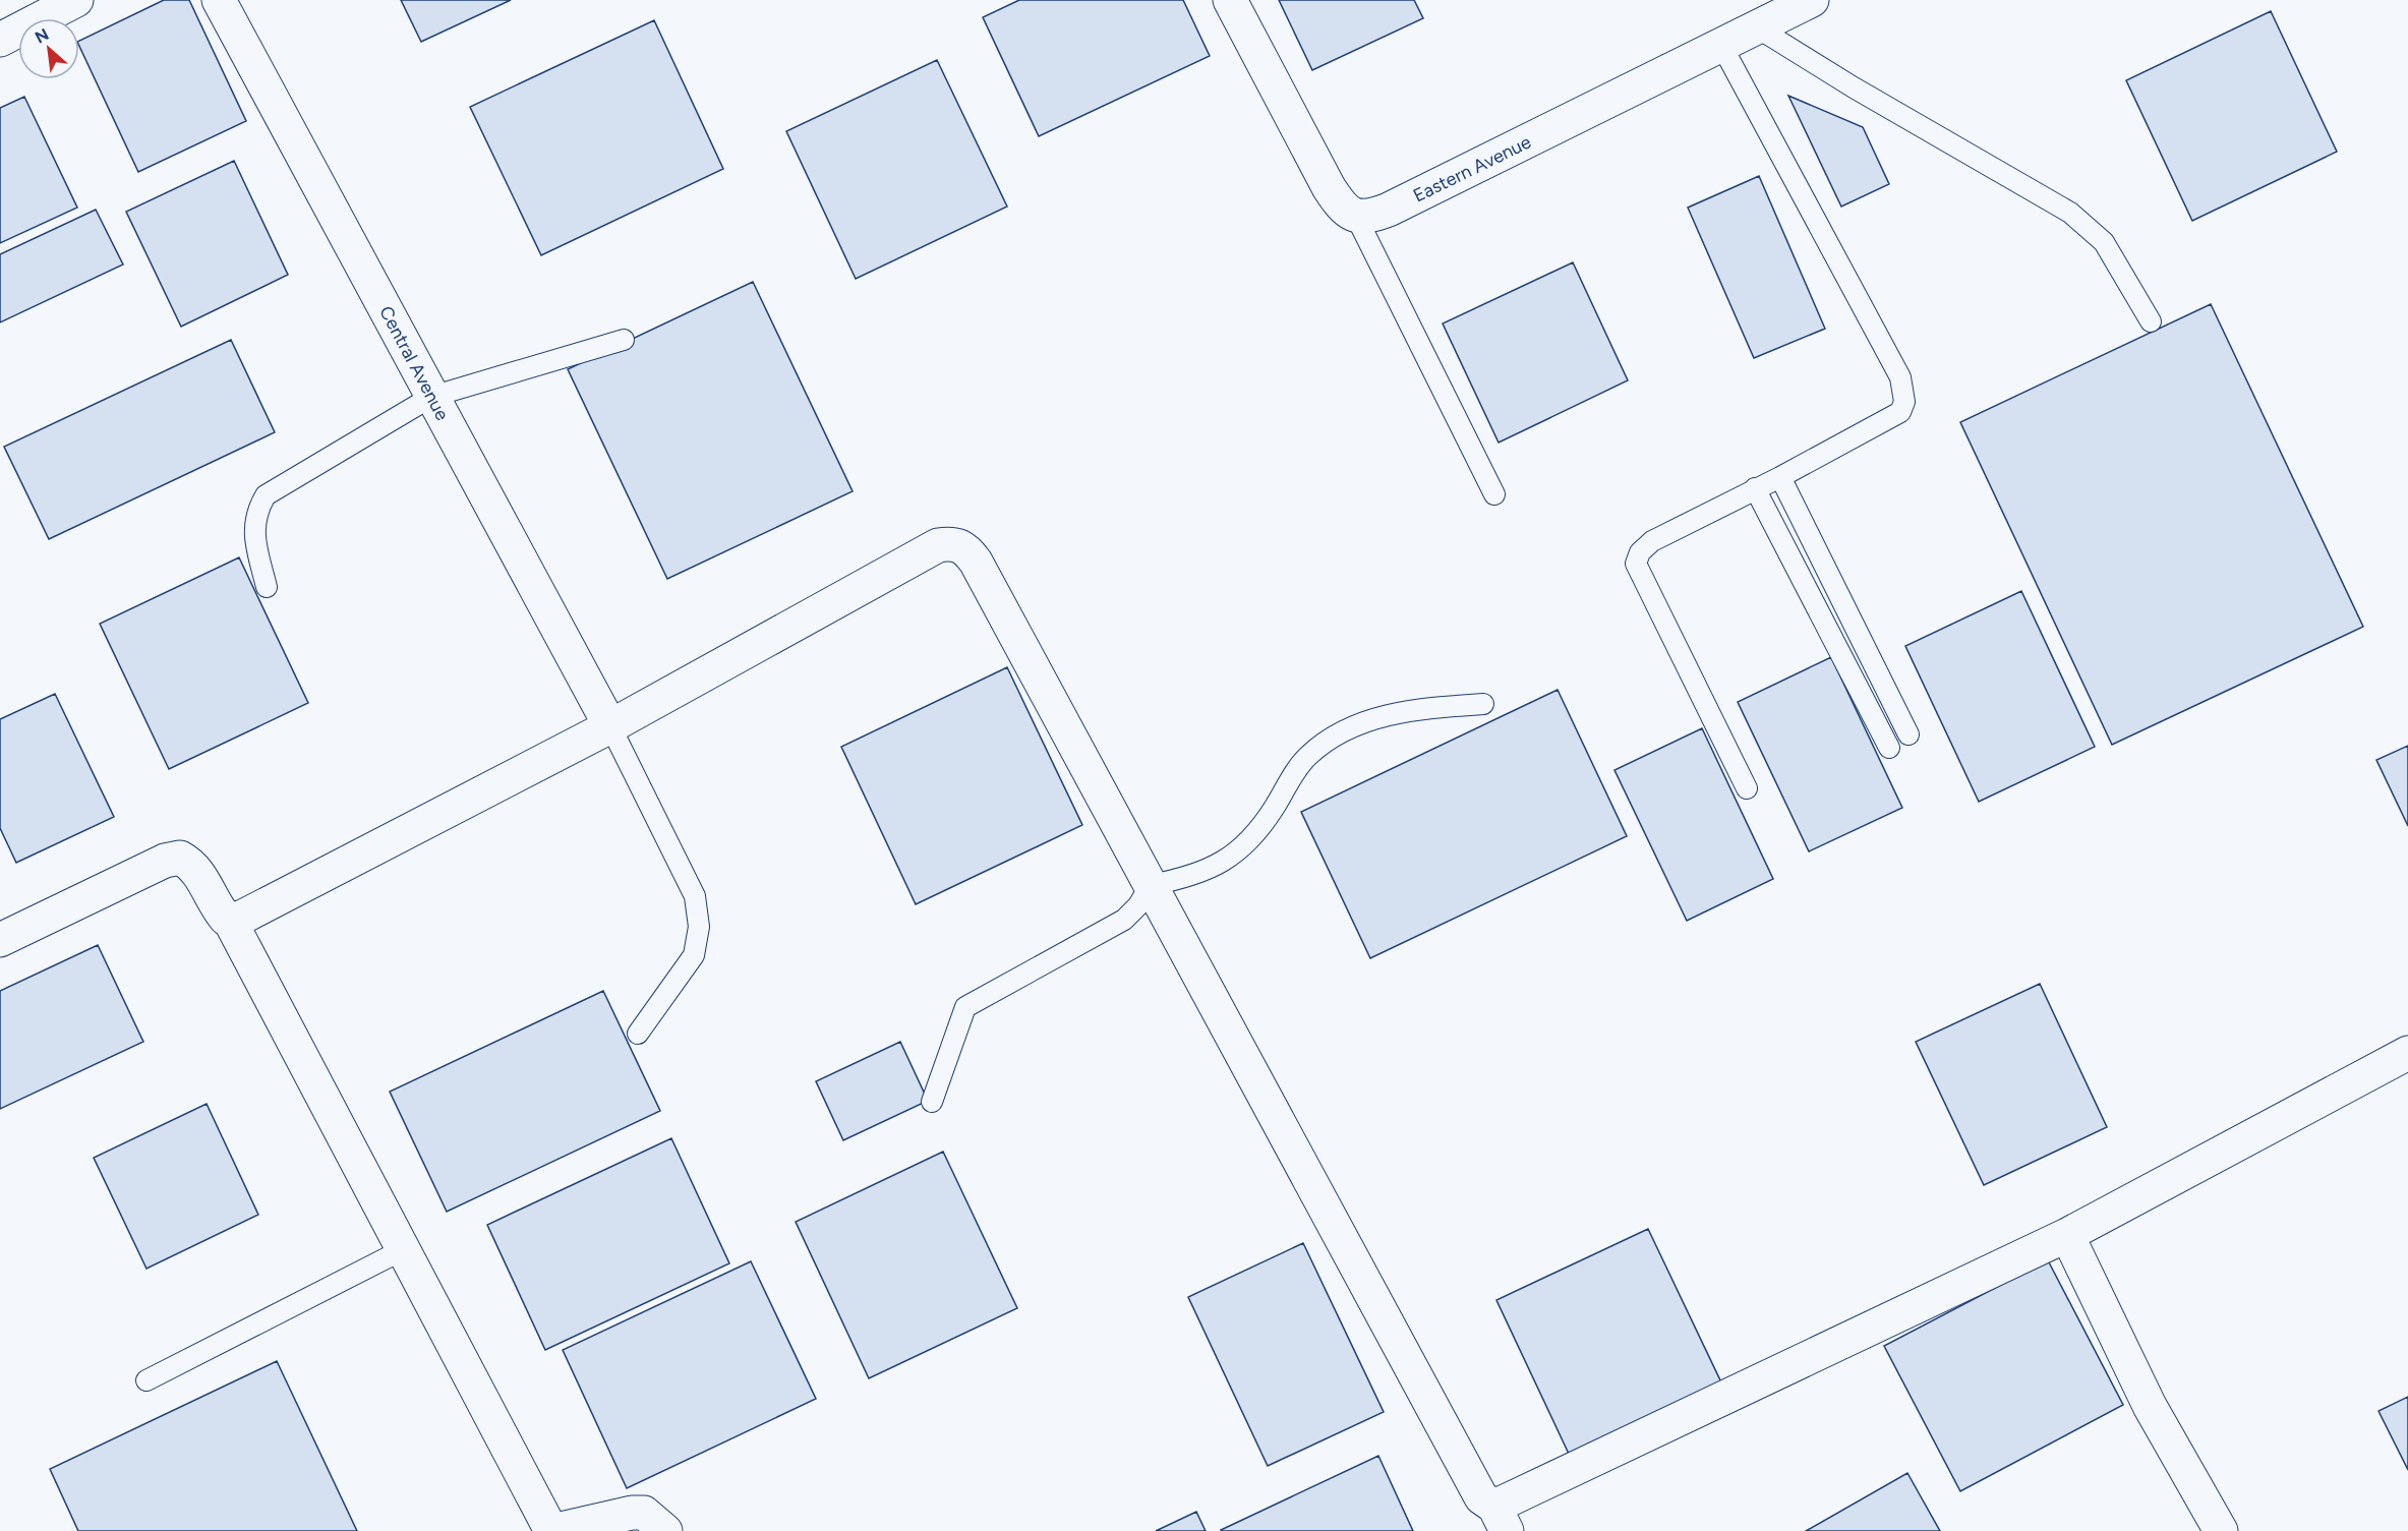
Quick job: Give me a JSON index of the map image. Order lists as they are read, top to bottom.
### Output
{
  "streets": {
    "street": ["Eastern Avenue", "Central Avenue"]
  },
  "north": "top left"
}
